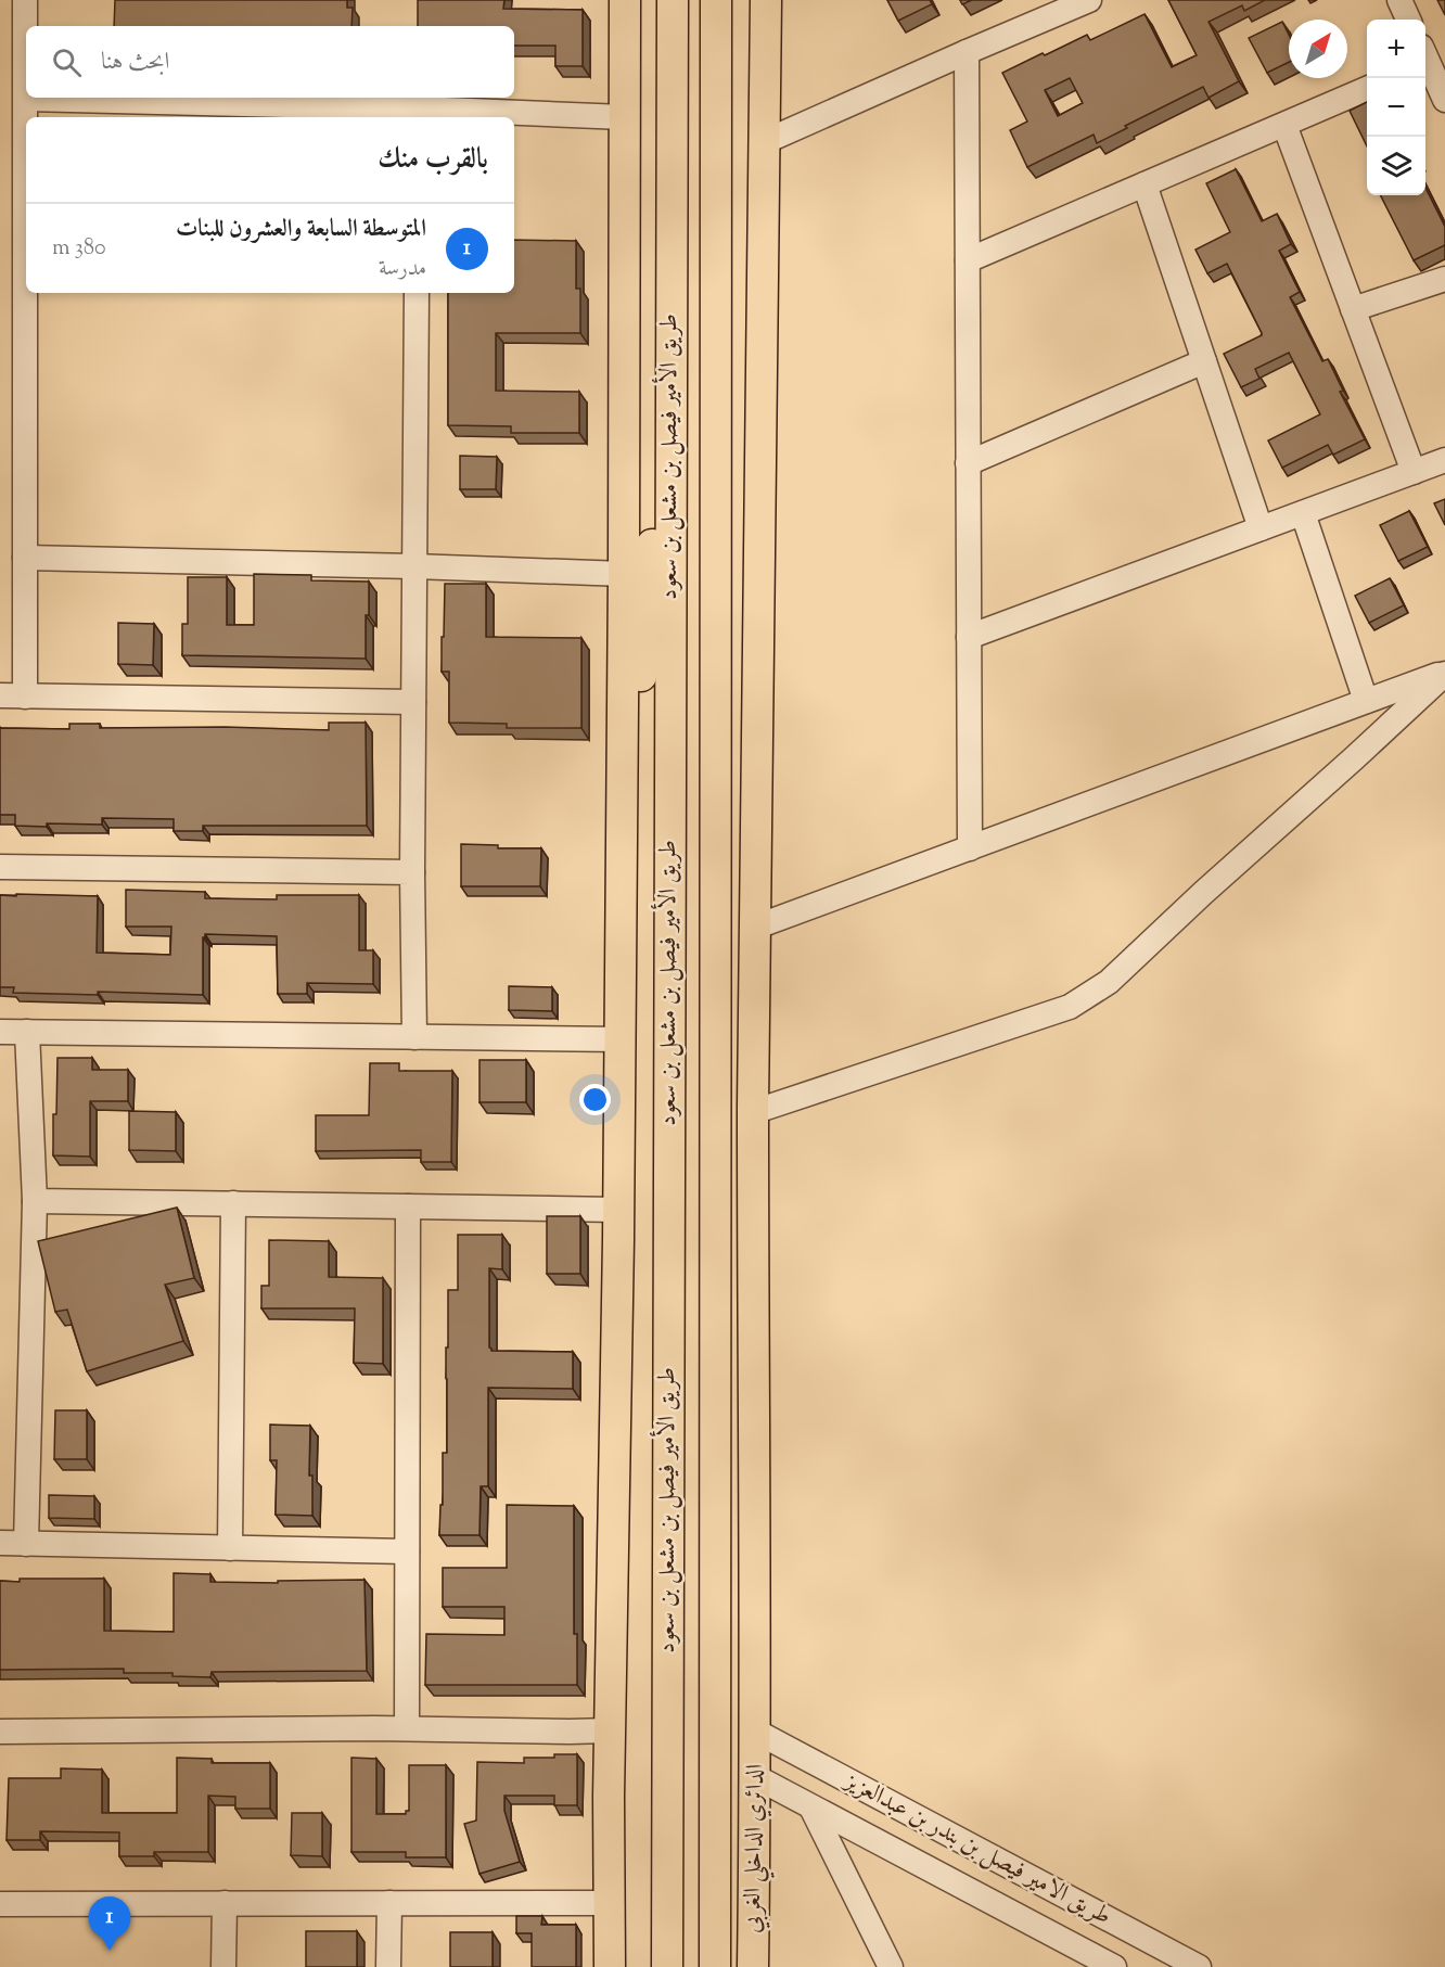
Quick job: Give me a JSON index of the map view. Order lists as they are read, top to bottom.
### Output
{
  "streets": {
    "main road": ["طريق الأمير فيصل بن مشعل بن سعود", "الدائري الداخلي الغربي"],
    "street": ["طريق الامير فيصل بن بندر بن عبدالعزيز"]
  },
  "crossings": [
    ["الدائري الداخلي الغربي", "طريق الامير فيصل بن بندر بن عبدالعزيز"]
  ],
  "north": "top right",
  "page": {
    "map_buttons": ["+", "−"],
    "search": "ابحث هنا",
    "heading": "بالقرب منك",
    "list": [
      {
        "mark": "1",
        "name": "المتوسطة السابعة والعشرون للبنات",
        "note": "مدرسة",
        "value": "380 m"
      }
    ],
    "pins": "1"
  }
}
